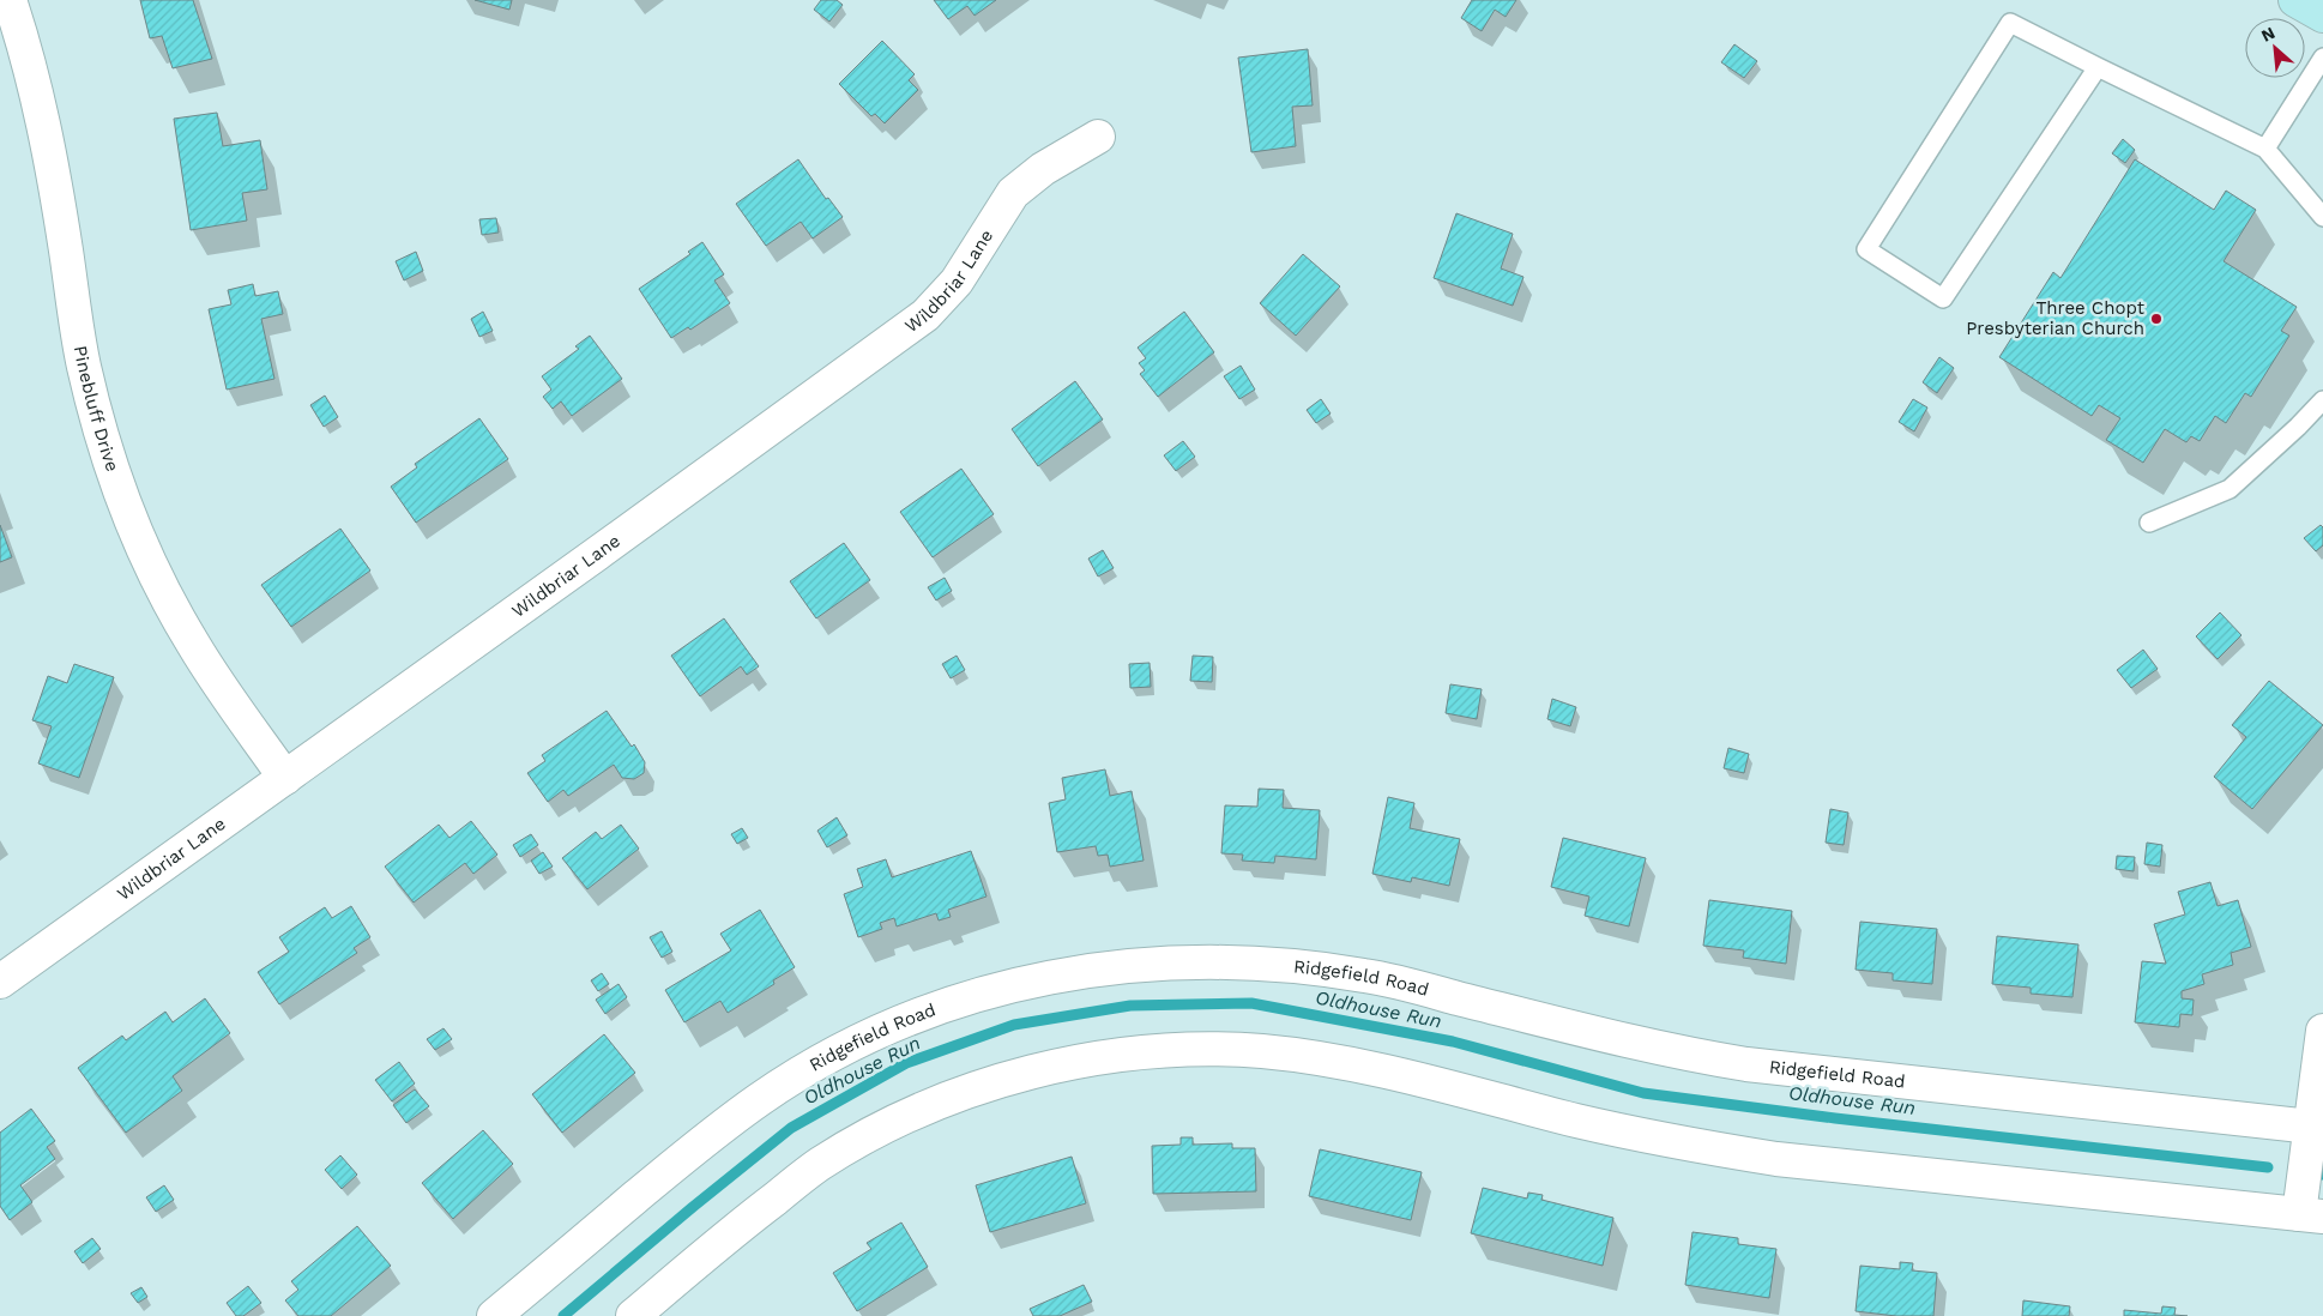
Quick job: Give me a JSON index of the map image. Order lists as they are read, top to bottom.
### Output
{
  "streets": {
    "street": ["Wildbriar Lane", "Pinebluff Drive", "Ridgefield Road"]
  },
  "crossings": [
    ["Wildbriar Lane", "Pinebluff Drive"]
  ],
  "water": ["Oldhouse Run"],
  "places": ["Three Chopt Presbyterian Church"],
  "north": "top left"
}
